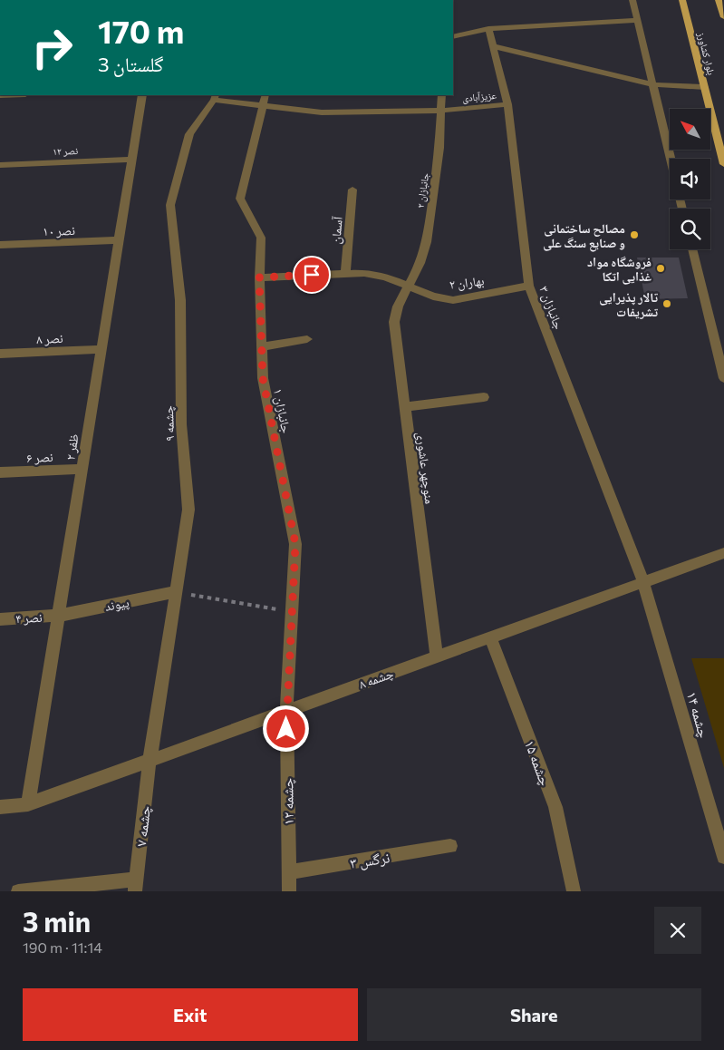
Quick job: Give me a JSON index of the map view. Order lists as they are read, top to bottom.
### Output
{
  "streets": {
    "main road": ["بلوار کشاورز"],
    "street": [
      "عزیزآبادی",
      "نصر ۱۲",
      "جانبازان ۲",
      "نصر ۱۰",
      "آسمان",
      "بهاران ۲",
      "جانبازان ۳",
      "نصر ۸",
      "جانبازان ۱",
      "چشمه ۹",
      "ظفر ۲",
      "نصر ۶",
      "منوچهر عاشوری",
      "پیوند",
      "نصر ۴",
      "چشمه ۸",
      "چشمه ۱۴",
      "چشمه ۱۵",
      "چشمه ۱۲",
      "چشمه ۷",
      "نرگس ۳"
    ]
  },
  "crossings": [
    ["عزیزآبادی", "جانبازان ۲"],
    ["عزیزآبادی", "جانبازان ۳"],
    ["عزیزآبادی", "جانبازان ۱"],
    ["عزیزآبادی", "چشمه ۹"],
    ["نصر ۱۲", "ظفر ۲"],
    ["جانبازان ۲", "بهاران ۲"],
    ["جانبازان ۲", "منوچهر عاشوری"],
    ["نصر ۱۰", "ظفر ۲"],
    ["آسمان", "بهاران ۲"],
    ["بهاران ۲", "جانبازان ۳"],
    ["بهاران ۲", "جانبازان ۱"],
    ["بهاران ۲", "منوچهر عاشوری"],
    ["جانبازان ۳", "چشمه ۸"],
    ["جانبازان ۳", "چشمه ۱۴"],
    ["نصر ۸", "ظفر ۲"],
    ["جانبازان ۱", "چشمه ۸"],
    ["جانبازان ۱", "چشمه ۱۲"],
    ["چشمه ۹", "پیوند"],
    ["چشمه ۹", "چشمه ۸"],
    ["چشمه ۹", "چشمه ۷"],
    ["ظفر ۲", "نصر ۶"],
    ["ظفر ۲", "پیوند"],
    ["ظفر ۲", "نصر ۴"],
    ["ظفر ۲", "چشمه ۸"],
    ["منوچهر عاشوری", "چشمه ۸"],
    ["پیوند", "نصر ۴"],
    ["چشمه ۸", "چشمه ۱۴"],
    ["چشمه ۸", "چشمه ۱۵"],
    ["چشمه ۸", "چشمه ۱۲"],
    ["چشمه ۸", "چشمه ۷"],
    ["چشمه ۱۲", "نرگس ۳"]
  ],
  "places": ["مصالح ساختمانی و صنایع سنگ علی", "فروشگاه مواد غذایی اتکا", "تالار پذیرایی تشریفات"],
  "north": "top left",
  "page": {
    "turn": ["170 m", "گلستان 3"],
    "heading": ["3 min", "190 m · 11:14"],
    "buttons": ["Exit", "Share"]
  }
}
